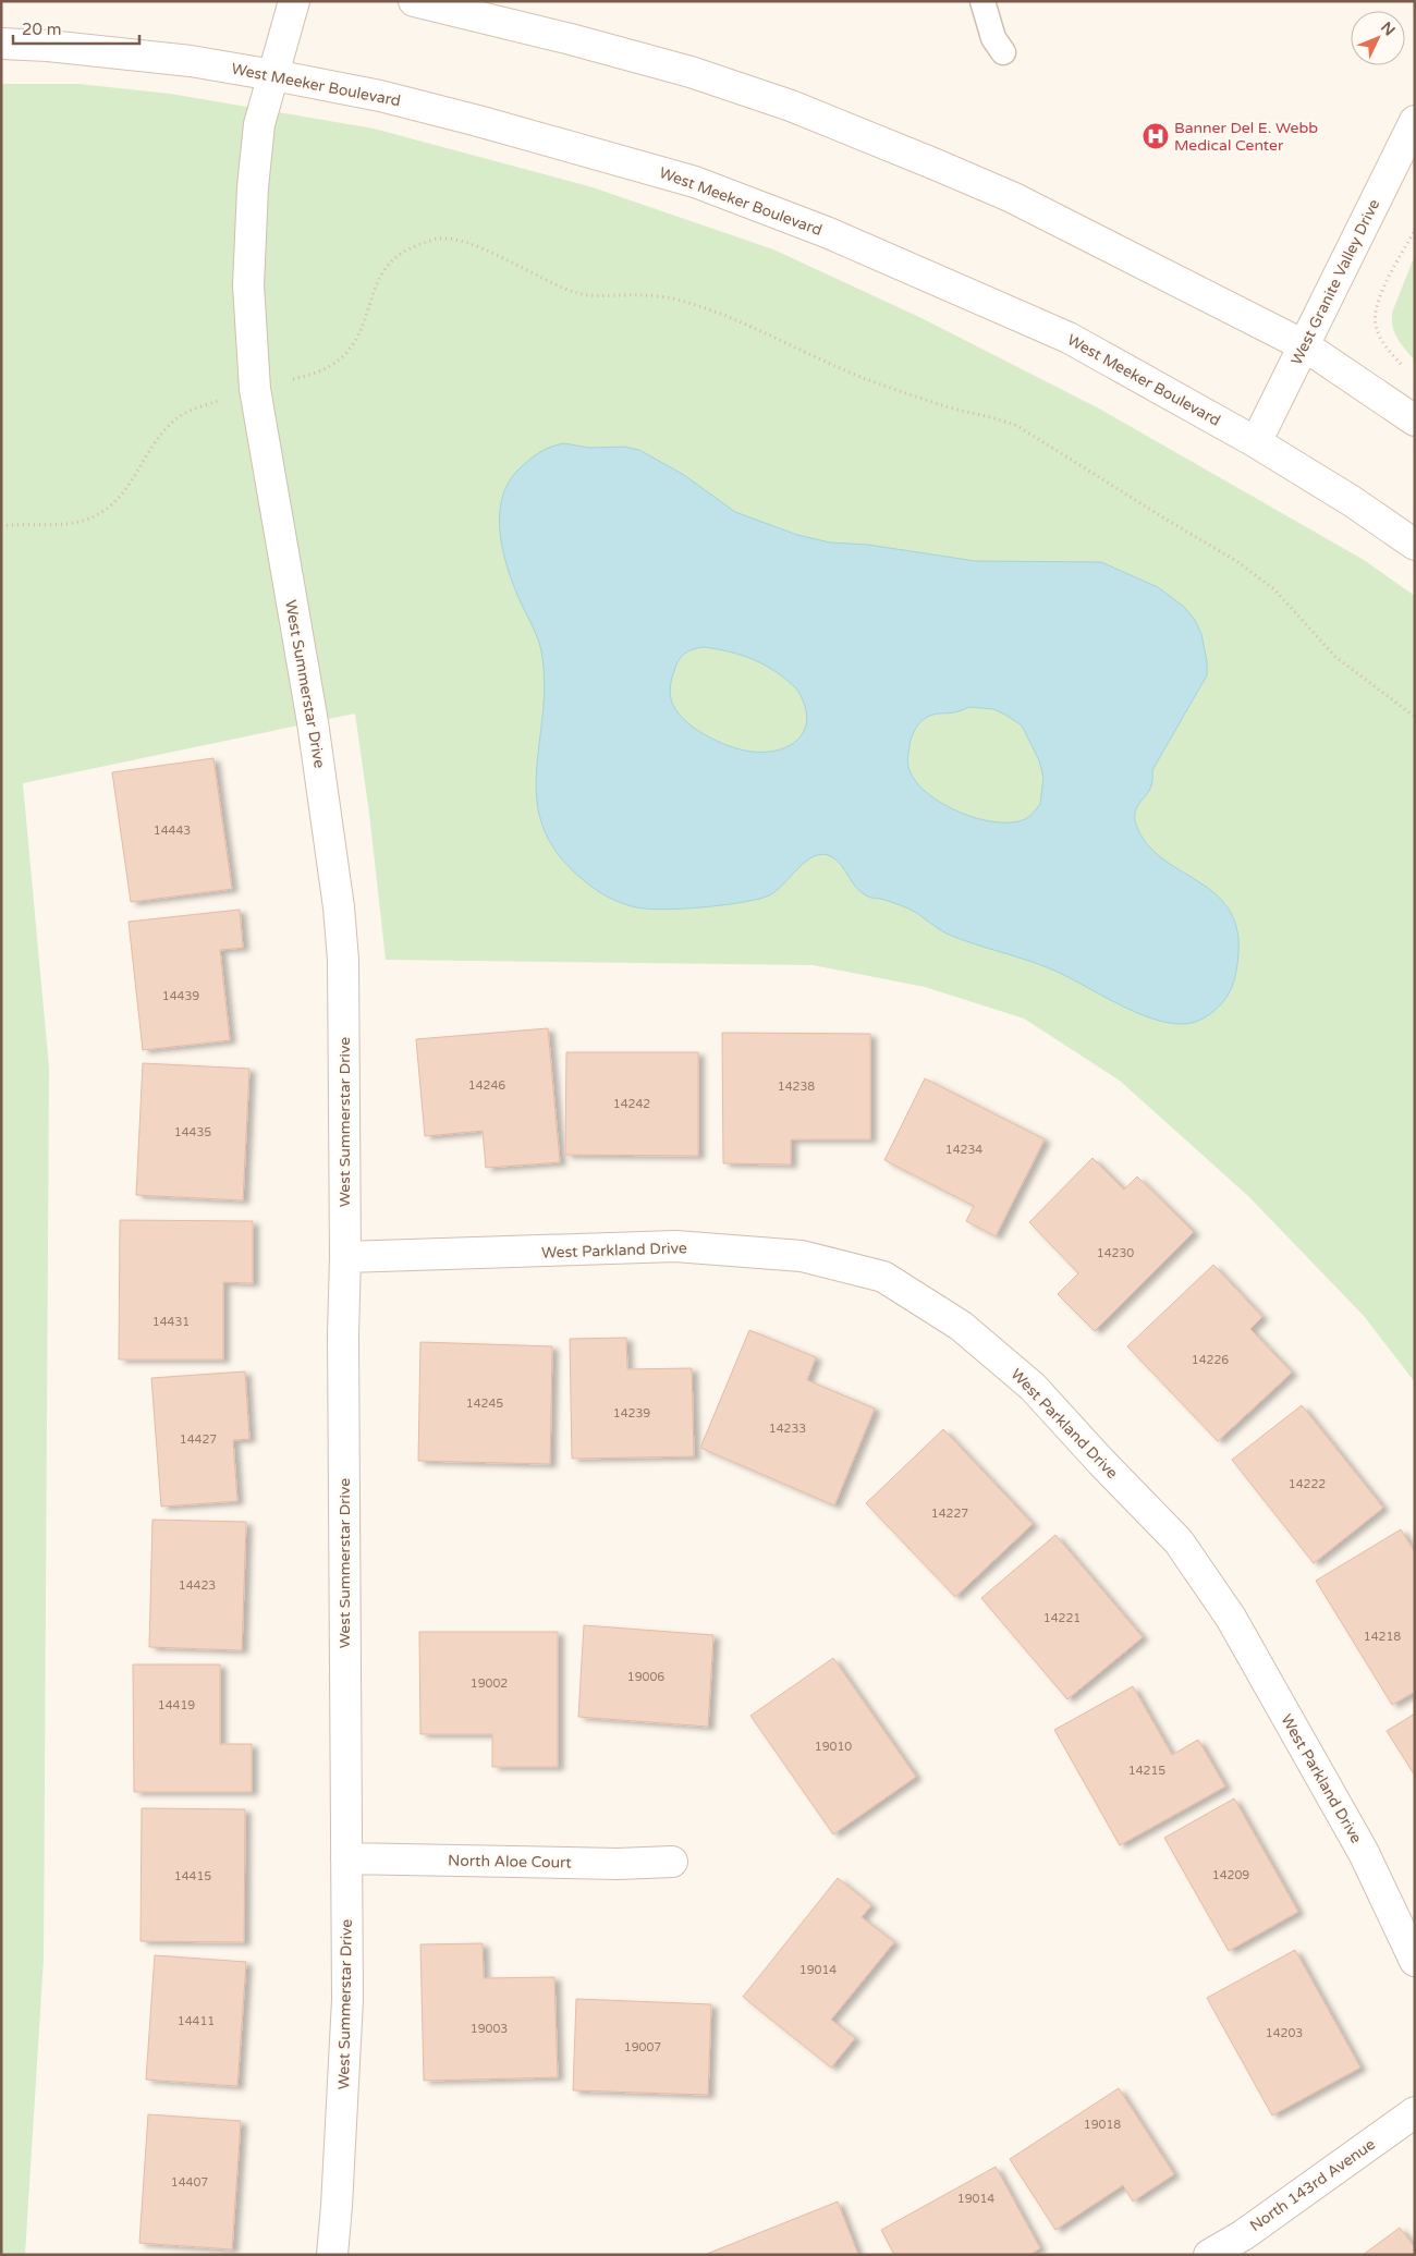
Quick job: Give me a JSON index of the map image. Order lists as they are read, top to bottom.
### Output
{
  "streets": {
    "street": [
      "West Meeker Boulevard",
      "West Granite Valley Drive",
      "West Summerstar Drive",
      "West Parkland Drive",
      "North Aloe Court",
      "North 143rd Avenue"
    ]
  },
  "crossings": [
    ["West Meeker Boulevard", "West Granite Valley Drive"],
    ["West Meeker Boulevard", "West Summerstar Drive"],
    ["West Summerstar Drive", "West Parkland Drive"],
    ["West Summerstar Drive", "North Aloe Court"]
  ],
  "places": {
    "hospital": ["Banner Del E. Webb Medical Center"]
  },
  "house_numbers": [
    "14443",
    "14439",
    "14246",
    "14238",
    "14242",
    "14435",
    "14234",
    "14230",
    "14431",
    "14226",
    "14245",
    "14239",
    "14233",
    "14427",
    "14222",
    "14227",
    "14423",
    "14221",
    "14218",
    "19006",
    "19002",
    "14419",
    "19010",
    "14215",
    "14209",
    "14415",
    "19014",
    "14411",
    "19003",
    "14203",
    "19007",
    "19018",
    "14407",
    "19014"
  ],
  "scale_bar": "20 m",
  "north": "top right"
}
